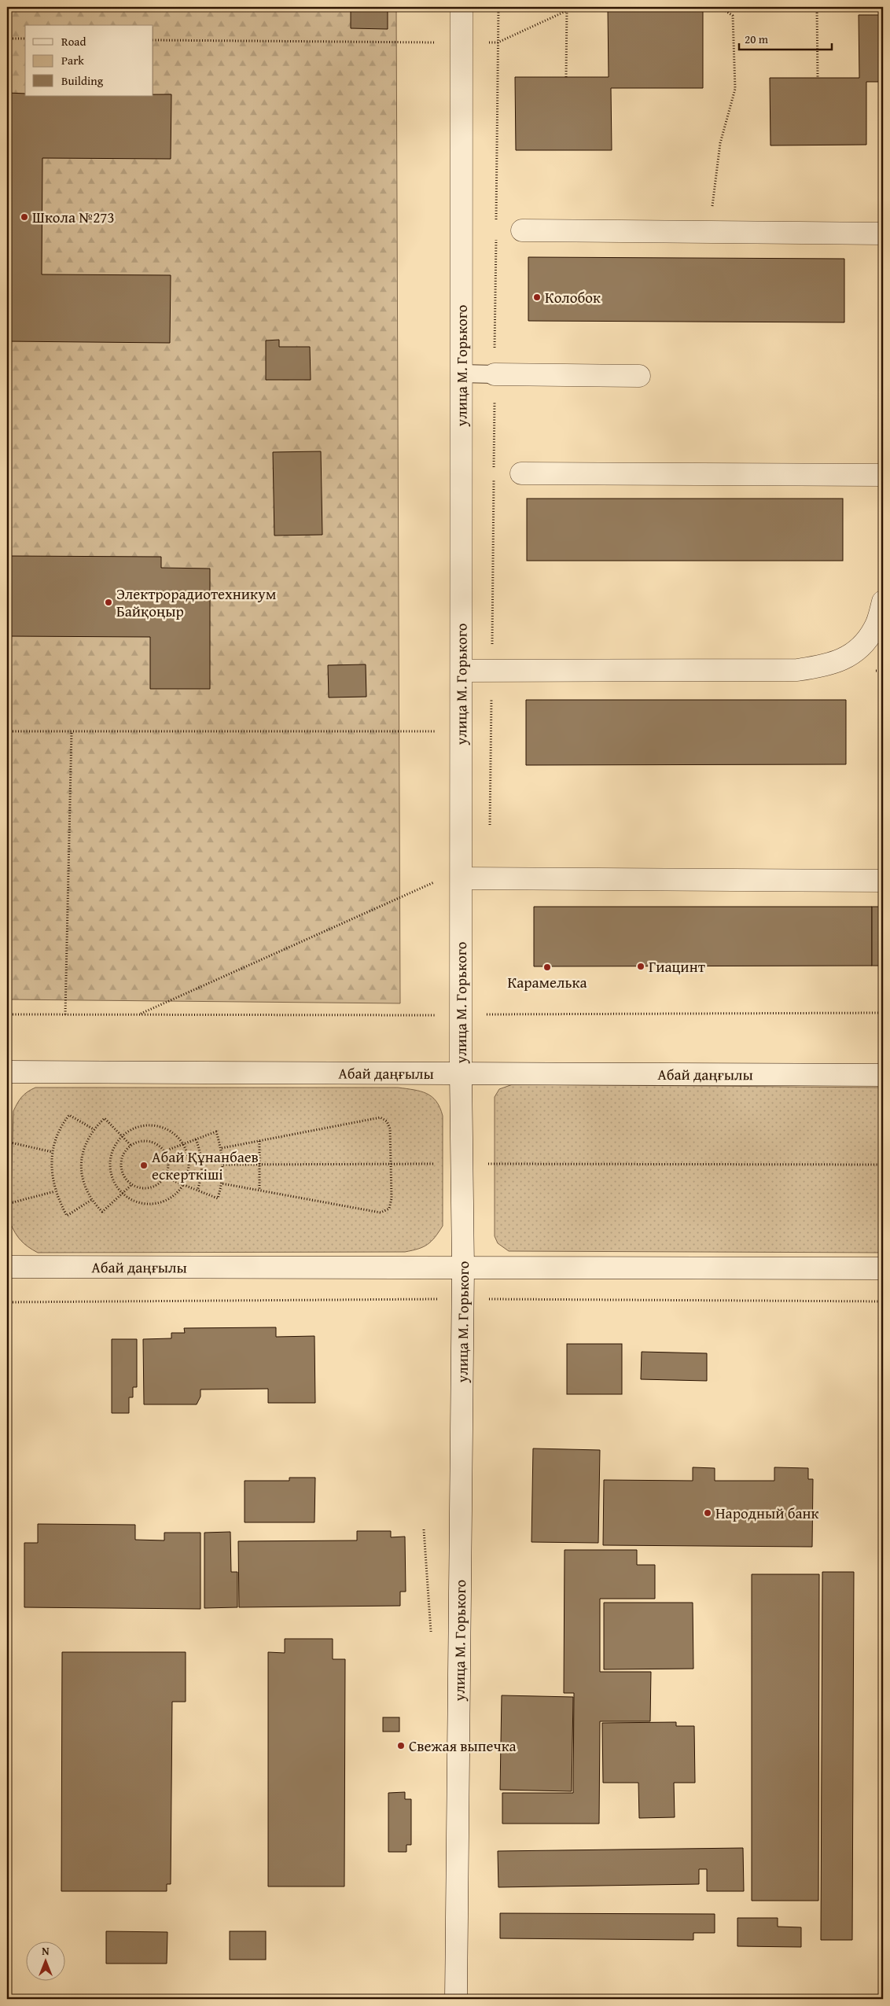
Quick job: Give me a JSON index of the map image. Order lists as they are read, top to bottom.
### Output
{
  "streets": {
    "street": ["улица М. Горького", "Абай даңғылы"]
  },
  "crossings": [
    ["улица М. Горького", "Абай даңғылы"]
  ],
  "places": [
    "Школа №273",
    "Колобок",
    "Электрорадиотехникум Байқоңыр",
    "Гиацинт",
    "Карамелька",
    "Абай Құнанбаев ескерткіші",
    "Народный банк",
    "Свежая выпечка"
  ],
  "legend": ["Road", "Park", "Building"],
  "scale_bar": "20 m",
  "north": "top"
}
